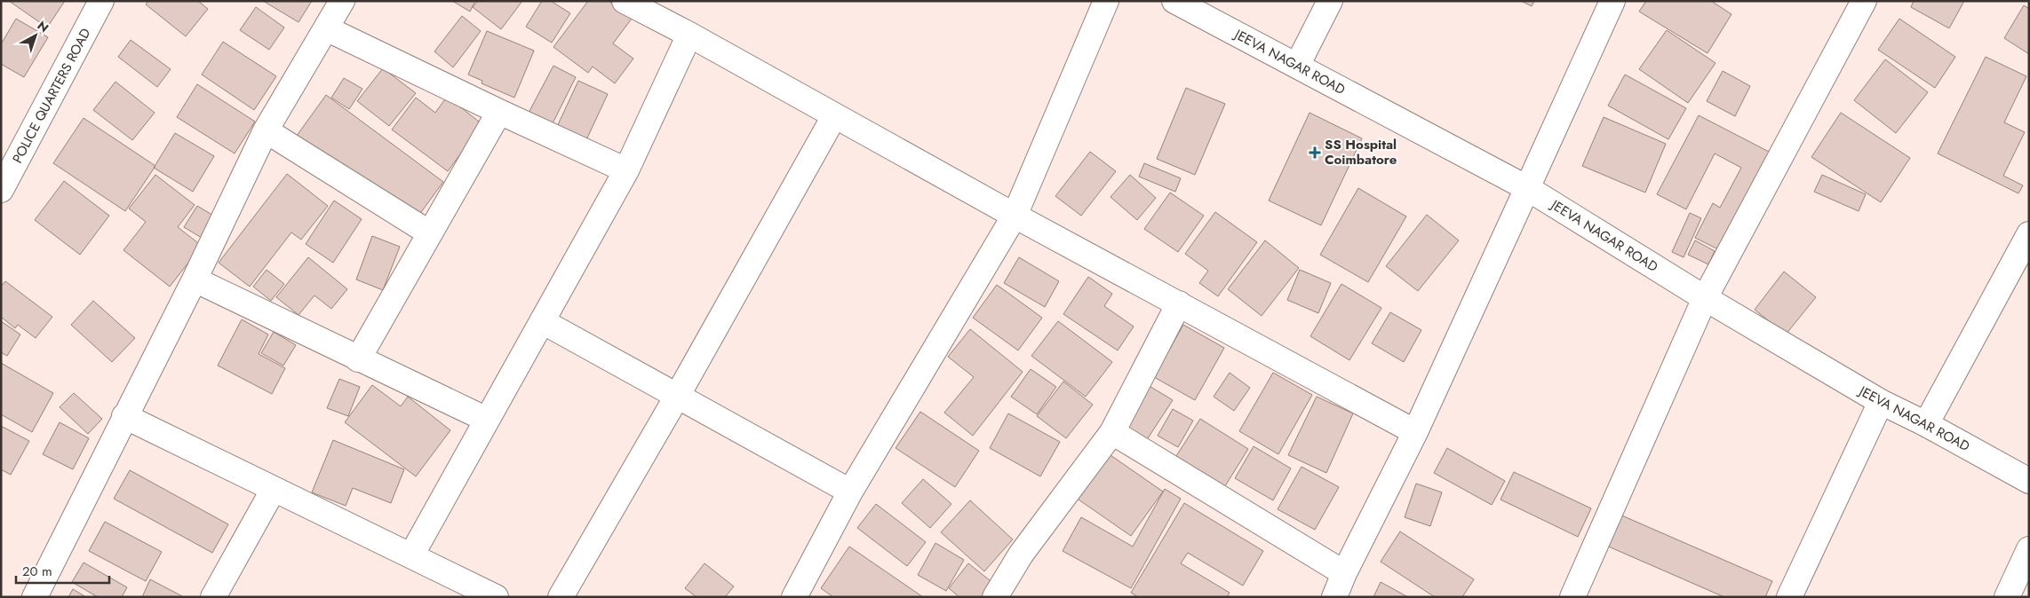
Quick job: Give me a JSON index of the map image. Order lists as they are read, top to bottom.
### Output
{
  "streets": {
    "street": ["JEEVA NAGAR ROAD", "POLICE QUARTERS ROAD"]
  },
  "places": {
    "health": ["SS Hospital Coimbatore"]
  },
  "scale_bar": "20 m",
  "north": "top right"
}
